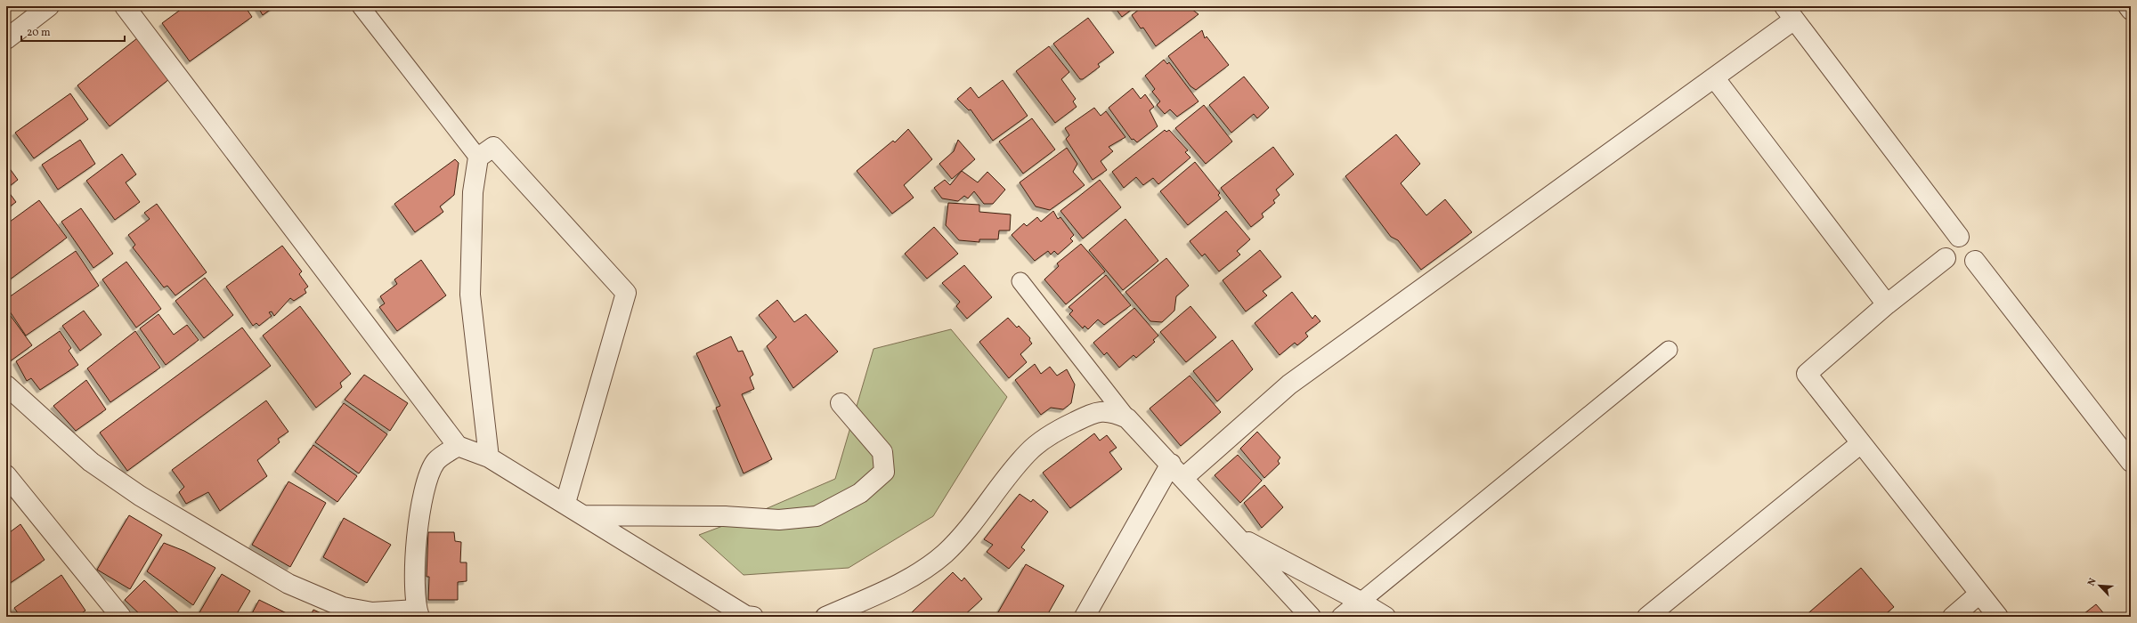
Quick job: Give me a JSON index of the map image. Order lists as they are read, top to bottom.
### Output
{
  "scale_bar": "20 m",
  "north": "top left"
}
